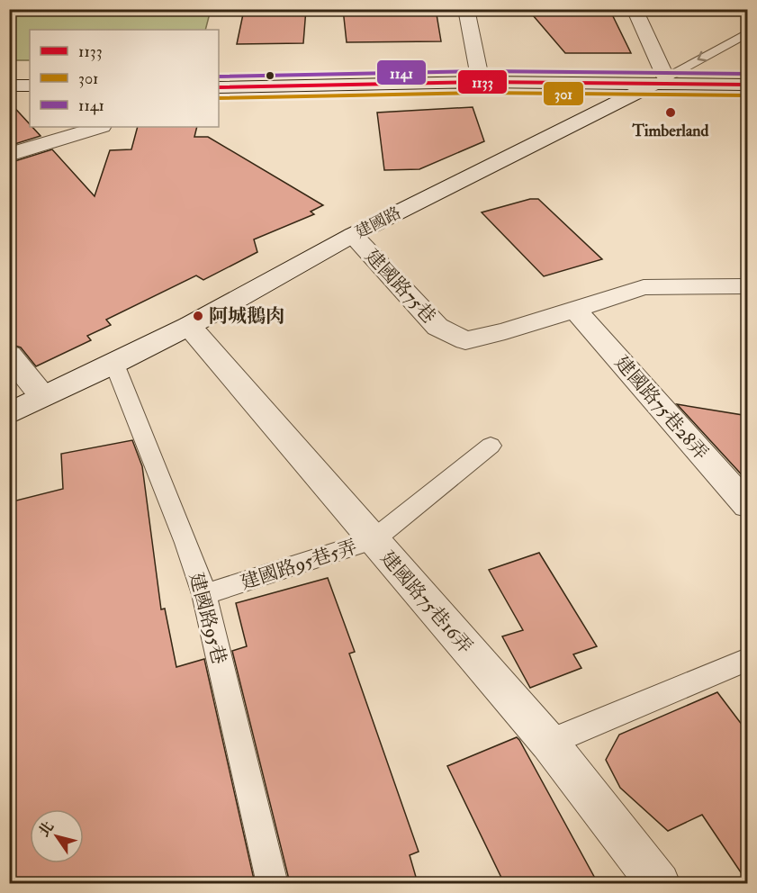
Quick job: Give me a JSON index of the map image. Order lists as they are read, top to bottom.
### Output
{
  "streets": {
    "street": [
      "建國路",
      "建國路75巷",
      "建國路75巷28弄",
      "建國路75巷16弄"
    ],
    "lane": ["建國路95巷5弄", "建國路95巷"]
  },
  "crossings": [
    ["建國路", "建國路75巷"],
    ["建國路", "建國路75巷16弄"],
    ["建國路", "建國路95巷"],
    ["建國路75巷", "建國路75巷28弄"],
    ["建國路95巷5弄", "建國路75巷16弄"],
    ["建國路95巷5弄", "建國路95巷"]
  ],
  "places": ["Timberland", "阿城鵝肉"],
  "lines": ["transit line 1141", "transit line 1133", "transit line 301"],
  "legend": ["1133", "301", "1141"],
  "north": "top left"
}
